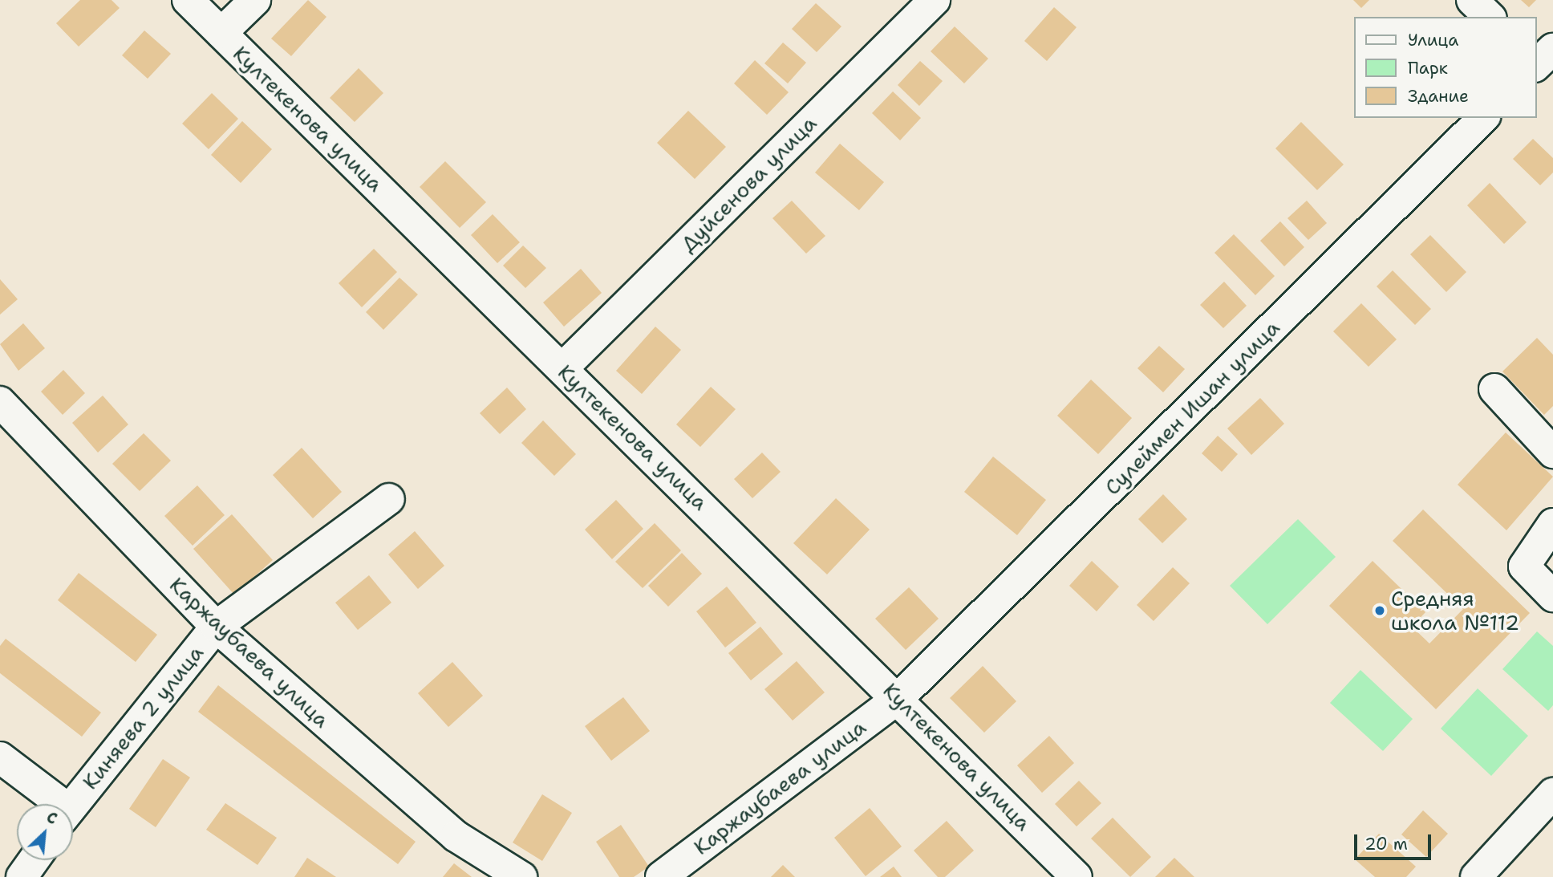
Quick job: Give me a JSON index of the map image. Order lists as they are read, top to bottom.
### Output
{
  "streets": {
    "street": [
      "Култекенова улица",
      "Дуйсенова улица",
      "Сулеймен Ишан улица",
      "Каржаубаева улица",
      "Киняева 2 улица"
    ]
  },
  "crossings": [
    ["Култекенова улица", "Дуйсенова улица"],
    ["Култекенова улица", "Сулеймен Ишан улица"],
    ["Култекенова улица", "Каржаубаева улица"],
    ["Сулеймен Ишан улица", "Каржаубаева улица"],
    ["Каржаубаева улица", "Киняева 2 улица"]
  ],
  "places": ["Средняя школа №112"],
  "legend": ["Улица", "Парк", "Здание"],
  "scale_bar": "20 m",
  "north": "top right"
}
